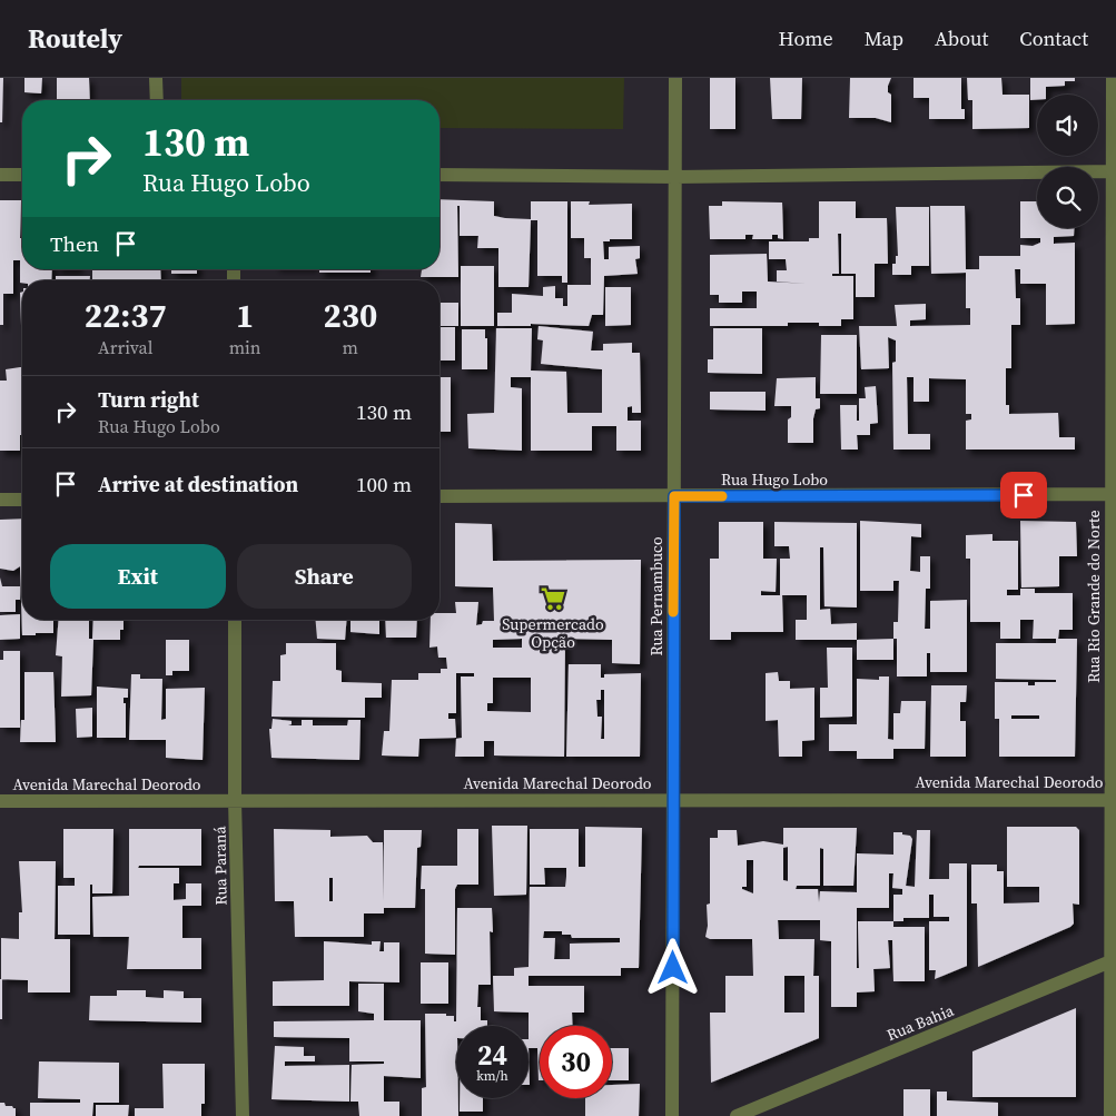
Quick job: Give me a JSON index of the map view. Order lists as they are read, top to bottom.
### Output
{
  "streets": {
    "street": [
      "Rua Hugo Lobo",
      "Rua Pernambuco",
      "Rua Rio Grande do Norte",
      "Avenida Marechal Deorodo",
      "Rua Paraná",
      "Rua Bahia"
    ]
  },
  "crossings": [
    ["Rua Hugo Lobo", "Rua Pernambuco"],
    ["Rua Hugo Lobo", "Rua Rio Grande do Norte"],
    ["Rua Pernambuco", "Avenida Marechal Deorodo"],
    ["Rua Rio Grande do Norte", "Avenida Marechal Deorodo"],
    ["Rua Rio Grande do Norte", "Rua Bahia"],
    ["Avenida Marechal Deorodo", "Rua Paraná"]
  ],
  "places": {
    "supermarket": ["Supermercado Opção"]
  },
  "page": {
    "header": "Routely",
    "nav": [
      "Home",
      "Map",
      "About",
      "Contact"
    ],
    "turn": ["130 m", "Rua Hugo Lobo"],
    "then": "Then",
    "eta": [
      "22:37",
      "Arrival",
      "1",
      "min",
      "230",
      "m"
    ],
    "list": [
      {
        "name": "Turn right",
        "note": "Rua Hugo Lobo",
        "value": "130 m"
      },
      {
        "name": "Arrive at destination",
        "value": "100 m"
      }
    ],
    "buttons": ["Exit", "Share"],
    "speed": "24 km/h",
    "limit": "30"
  }
}
